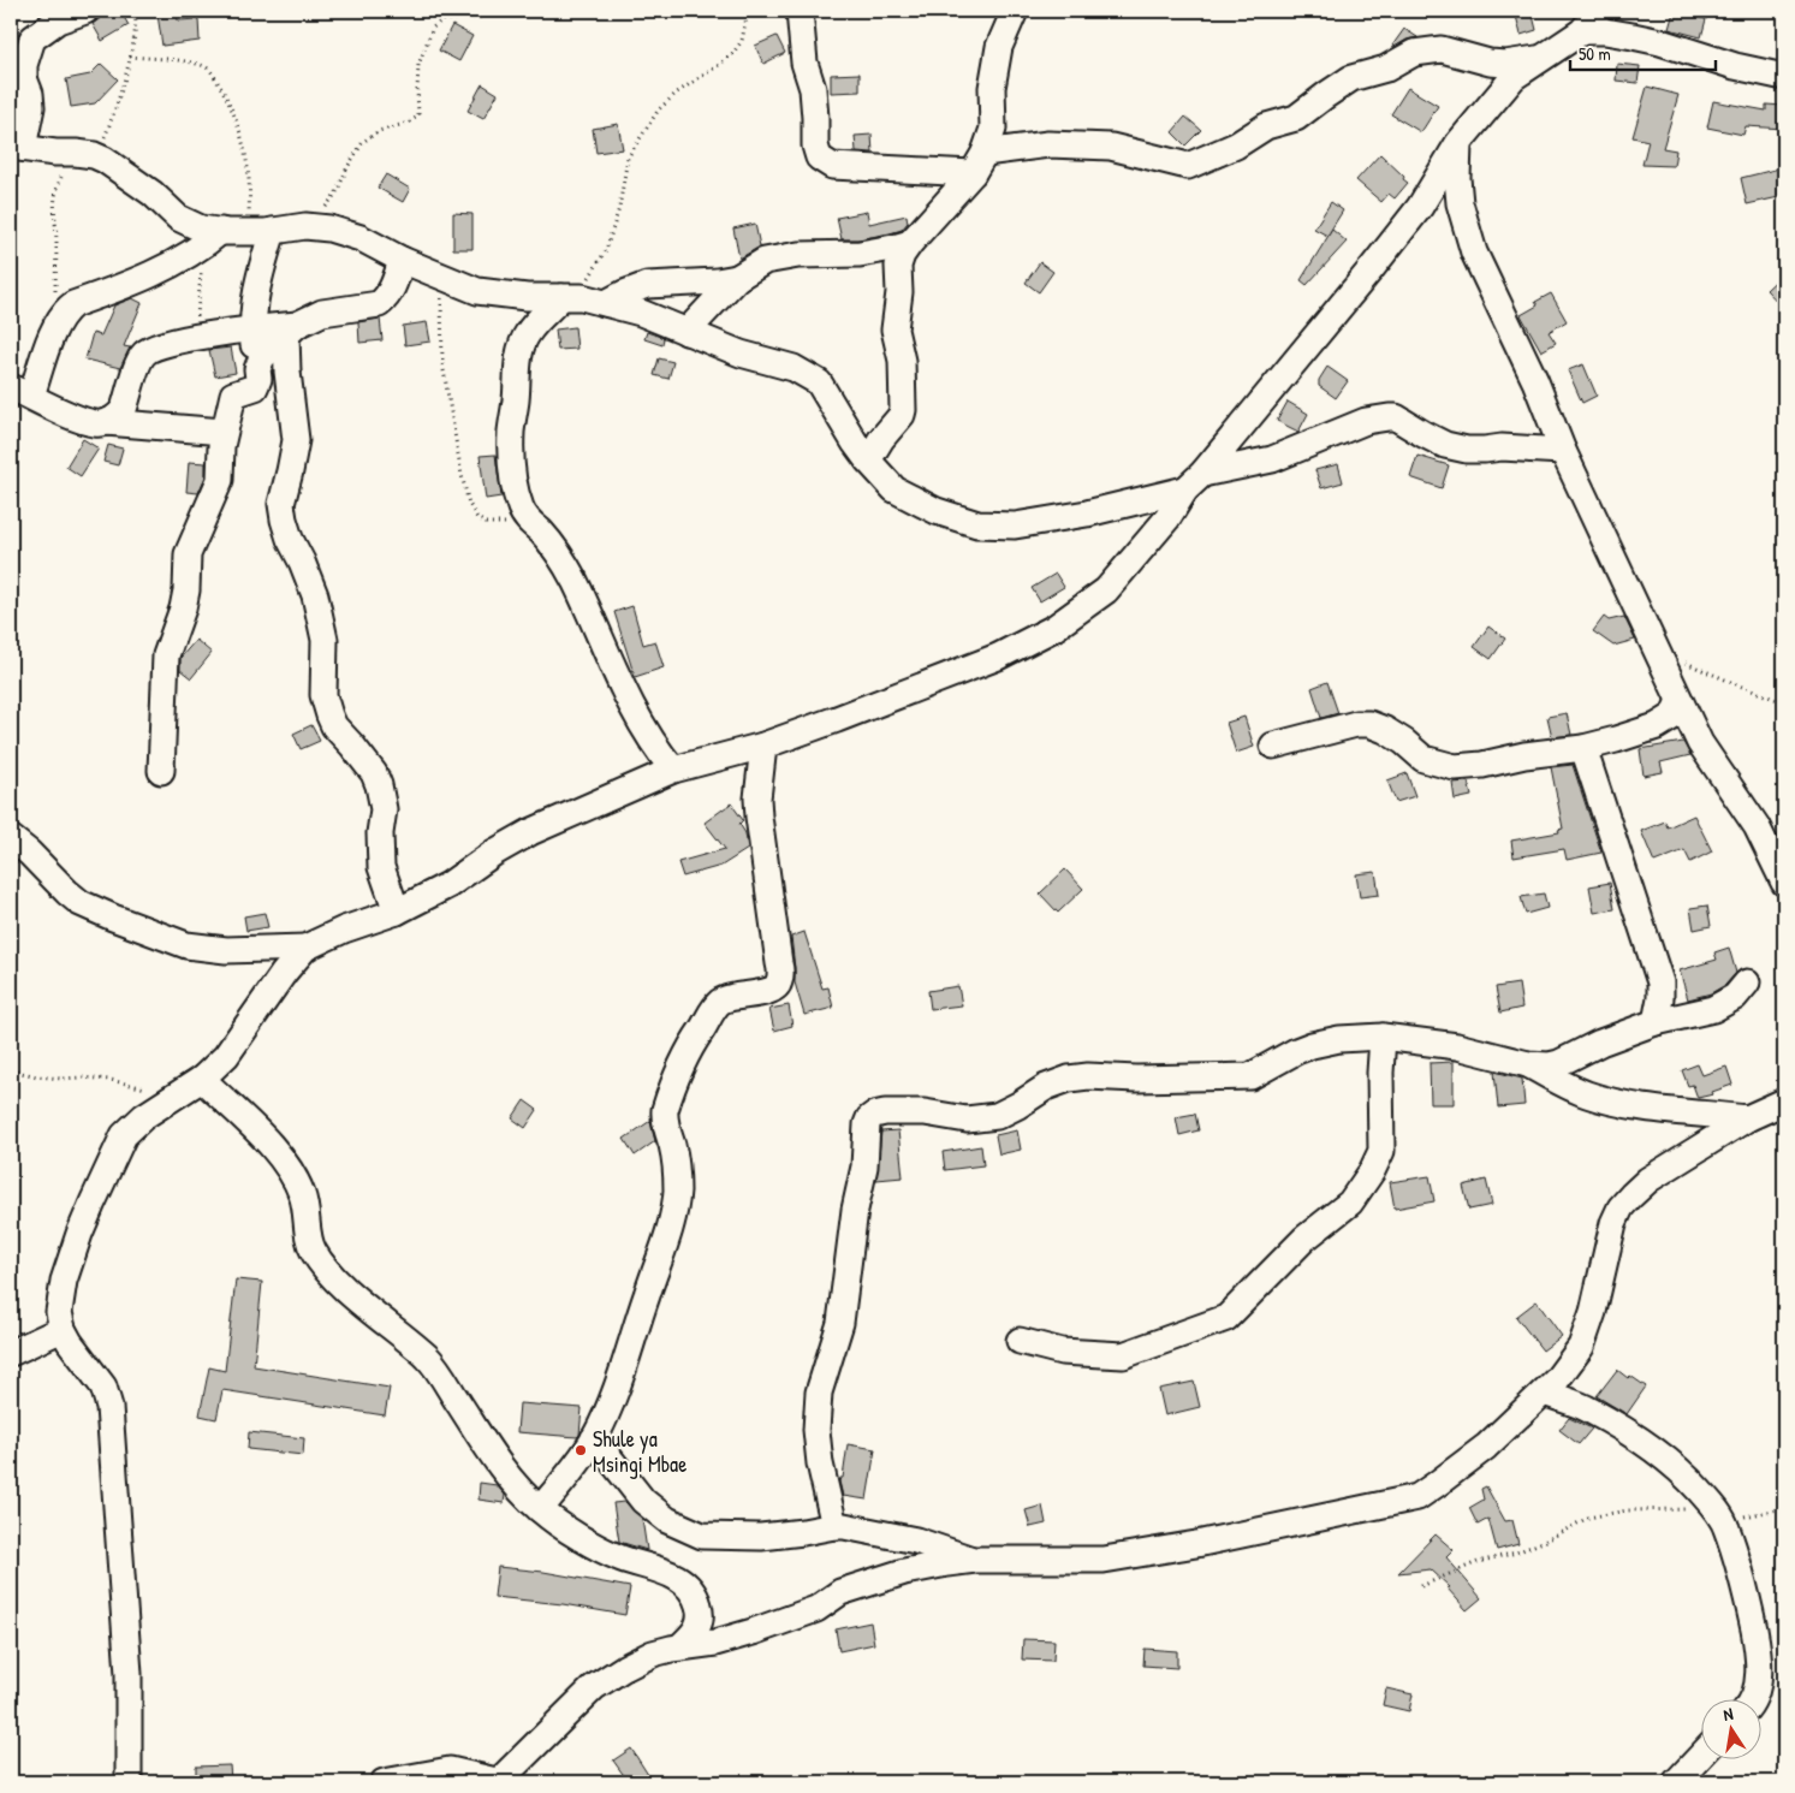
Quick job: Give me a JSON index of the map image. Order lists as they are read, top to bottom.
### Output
{
  "places": ["Shule ya Msingi Mbae"],
  "scale_bar": "50 m",
  "north": "top"
}
